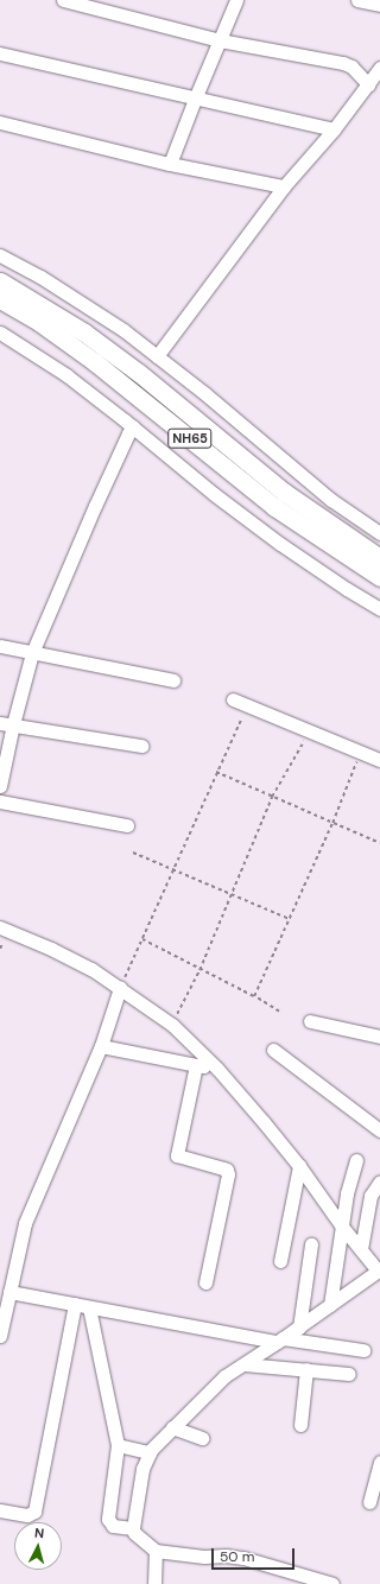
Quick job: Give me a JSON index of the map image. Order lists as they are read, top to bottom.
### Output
{
  "streets": {
    "highway": ["NH65"]
  },
  "scale_bar": "50 m",
  "north": "top"
}
